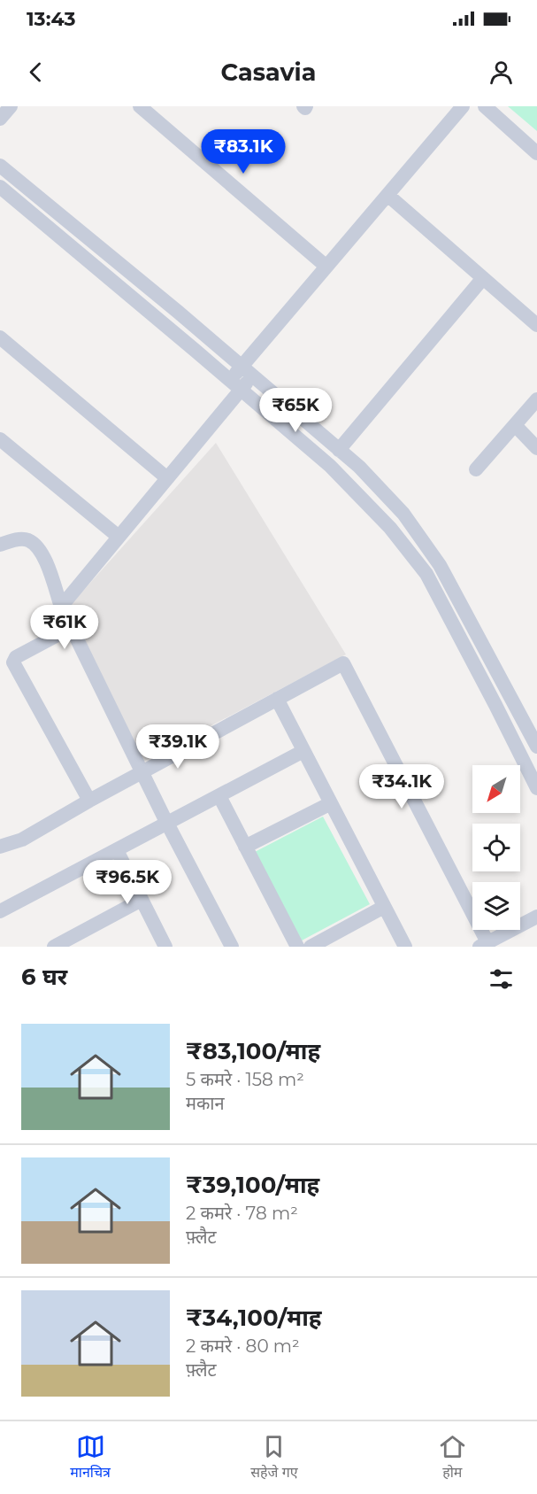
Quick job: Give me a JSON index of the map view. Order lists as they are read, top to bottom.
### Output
{
  "north": "bottom left",
  "page": {
    "status": "13:43",
    "header": "Casavia",
    "price": [
      "₹83.1K",
      "₹65K",
      "₹61K",
      "₹39.1K",
      "₹34.1K",
      "₹96.5K"
    ],
    "heading": "6 घर",
    "list": [
      {
        "name": "₹83,100/माह",
        "note": "5 कमरे · 158 m² · मकान"
      },
      {
        "name": "₹39,100/माह",
        "note": "2 कमरे · 78 m² · फ़्लैट"
      },
      {
        "name": "₹34,100/माह",
        "note": "2 कमरे · 80 m² · फ़्लैट"
      }
    ],
    "tabs": ["मानचित्र", "सहेजे गए", "होम"]
  }
}
